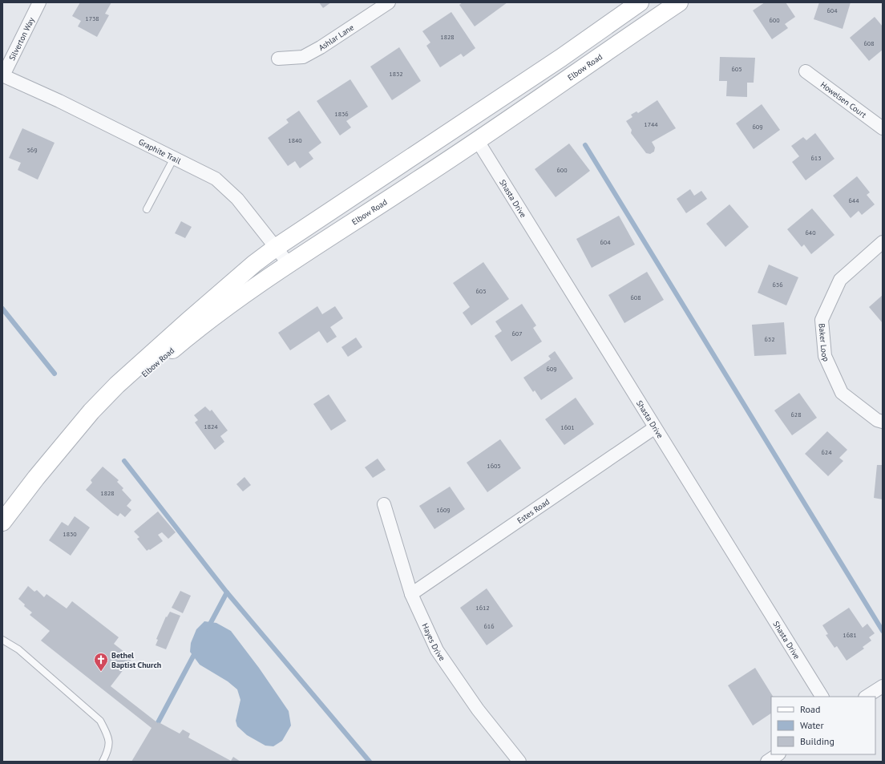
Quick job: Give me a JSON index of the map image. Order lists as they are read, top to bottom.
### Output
{
  "streets": {
    "main road": ["Elbow Road"],
    "street": [
      "Ashlar Lane",
      "Silverton Way",
      "Howelsen Court",
      "Graphite Trail",
      "Shasta Drive",
      "Baker Loop",
      "Estes Road",
      "Hayes Drive"
    ]
  },
  "crossings": [
    ["Silverton Way", "Graphite Trail"],
    ["Elbow Road", "Graphite Trail"],
    ["Elbow Road", "Shasta Drive"],
    ["Shasta Drive", "Estes Road"],
    ["Estes Road", "Hayes Drive"]
  ],
  "places": {
    "church": ["Bethel Baptist Church"]
  },
  "house_numbers": [
    "604",
    "1738",
    "600",
    "1828",
    "608",
    "605",
    "1832",
    "1836",
    "1744",
    "609",
    "1840",
    "569",
    "613",
    "600",
    "644",
    "640",
    "604",
    "636",
    "605",
    "608",
    "607",
    "632",
    "609",
    "628",
    "1824",
    "1601",
    "624",
    "1605",
    "1828",
    "1609",
    "1830",
    "1612",
    "616",
    "1681"
  ],
  "legend": ["Road", "Water", "Building"]
}
